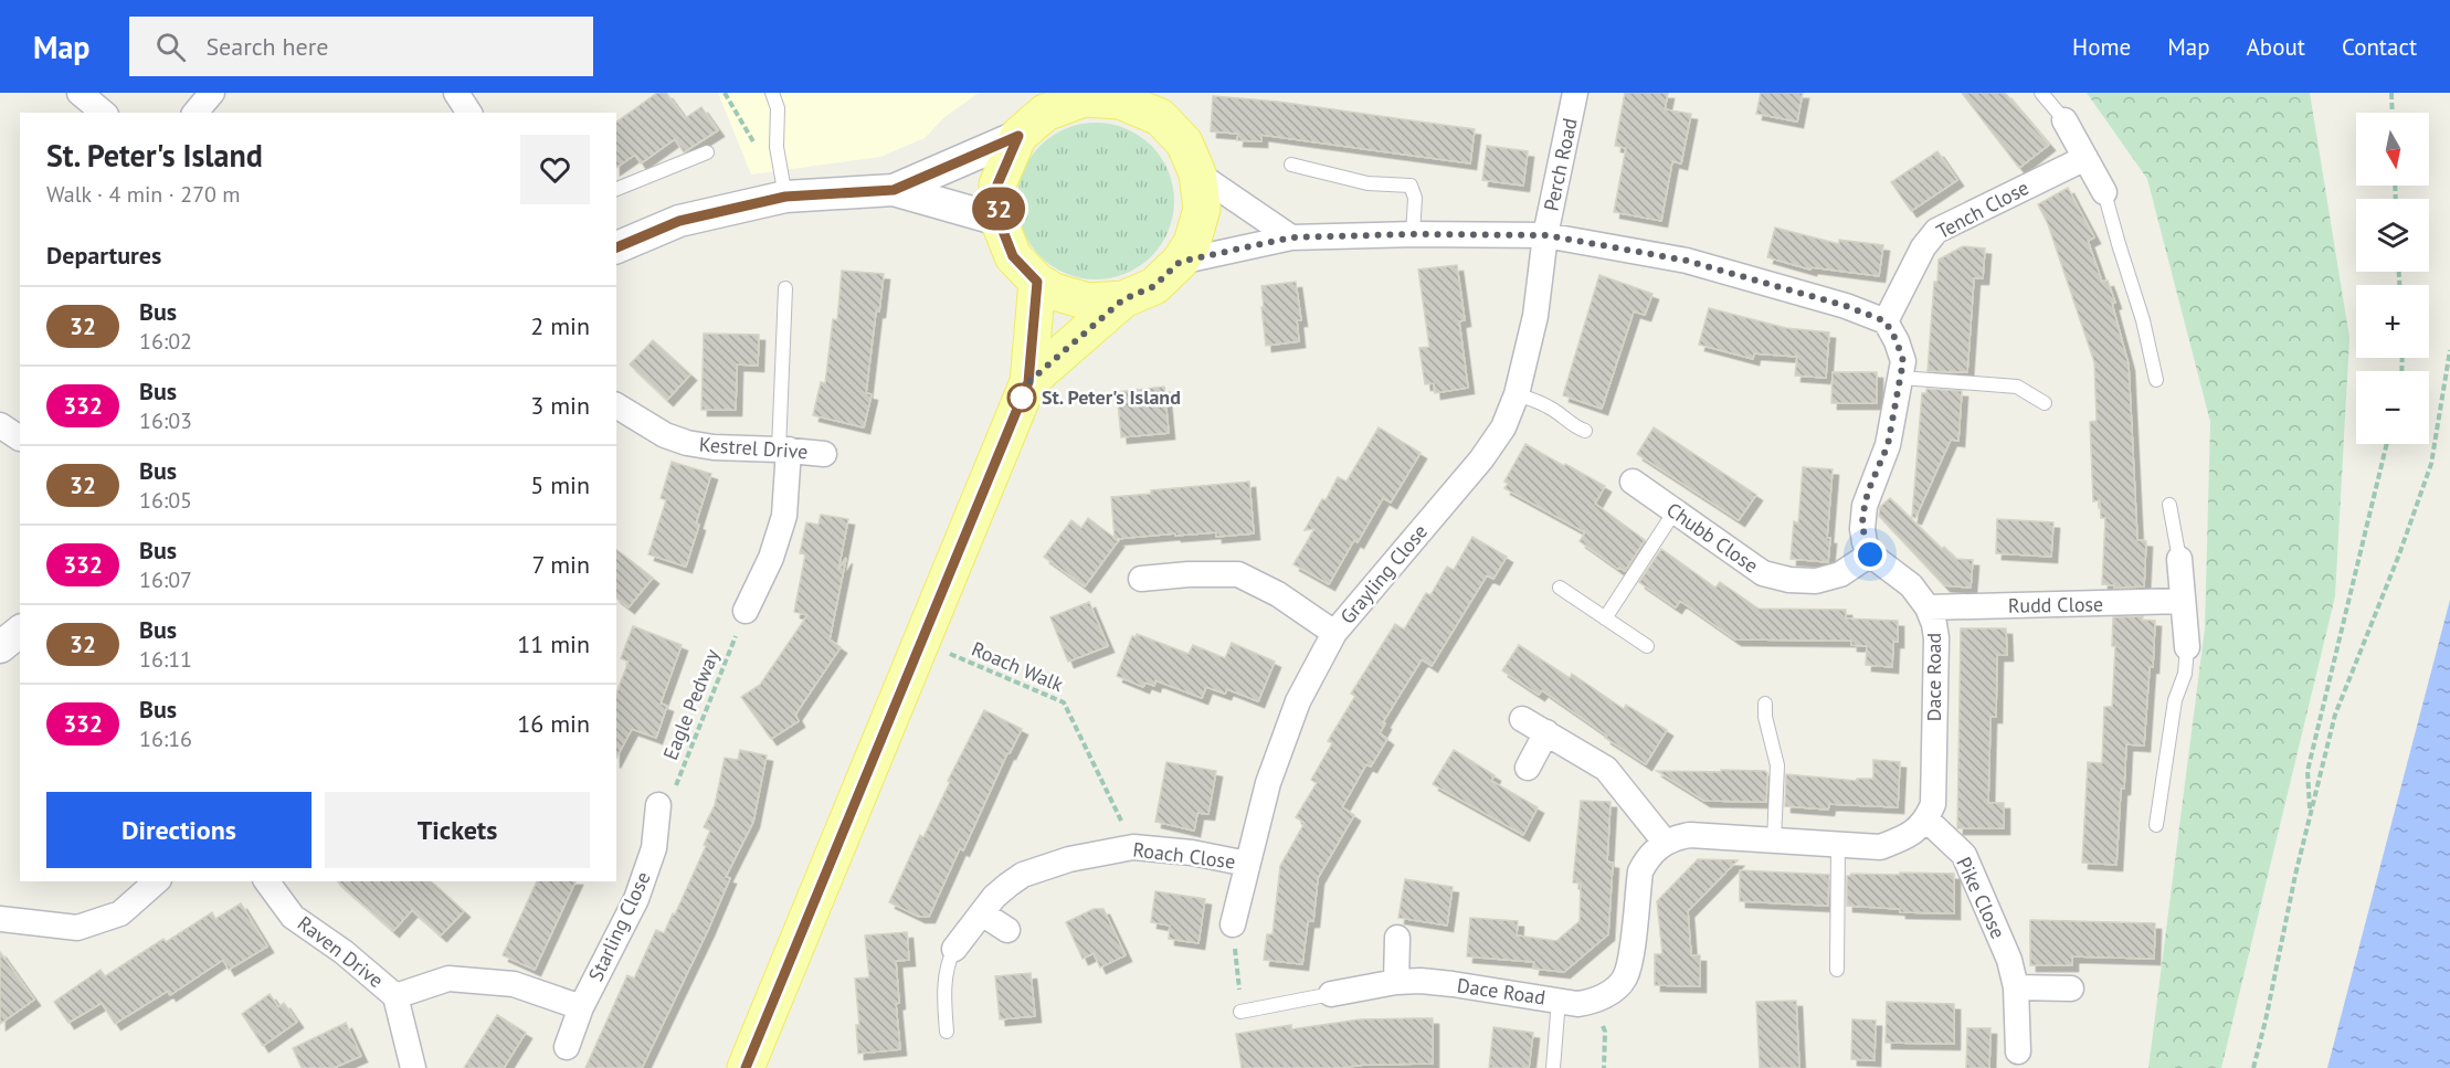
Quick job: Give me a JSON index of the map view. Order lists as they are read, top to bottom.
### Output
{
  "streets": {
    "street": [
      "Perch Road",
      "Tench Close",
      "Kestrel Drive",
      "Chubb Close",
      "Grayling Close",
      "Rudd Close",
      "Dace Road",
      "Roach Close",
      "Pike Close",
      "Starling Close",
      "Raven Drive"
    ],
    "path": ["Roach Walk", "Eagle Pedway"]
  },
  "crossings": [
    ["Perch Road", "Grayling Close"],
    ["Chubb Close", "Dace Road"],
    ["Grayling Close", "Roach Close"],
    ["Rudd Close", "Dace Road"],
    ["Roach Walk", "Roach Close"],
    ["Dace Road", "Pike Close"],
    ["Eagle Pedway", "Starling Close"],
    ["Starling Close", "Raven Drive"]
  ],
  "places": ["St. Peter's Island"],
  "lines": ["bus line 32"],
  "north": "bottom",
  "page": {
    "header": "Map",
    "search": "Search here",
    "nav": [
      "Home",
      "Map",
      "About",
      "Contact"
    ],
    "on_map": "32",
    "map_buttons": ["+", "−"],
    "heading": [
      ["St. Peter's Island", "Walk · 4 min · 270 m"],
      "Departures"
    ],
    "list": [
      {
        "mark": "32",
        "name": "Bus",
        "note": "16:02",
        "value": "2 min"
      },
      {
        "mark": "332",
        "name": "Bus",
        "note": "16:03",
        "value": "3 min"
      },
      {
        "mark": "32",
        "name": "Bus",
        "note": "16:05",
        "value": "5 min"
      },
      {
        "mark": "332",
        "name": "Bus",
        "note": "16:07",
        "value": "7 min"
      },
      {
        "mark": "32",
        "name": "Bus",
        "note": "16:11",
        "value": "11 min"
      },
      {
        "mark": "332",
        "name": "Bus",
        "note": "16:16",
        "value": "16 min"
      }
    ],
    "buttons": ["Directions", "Tickets"]
  }
}
